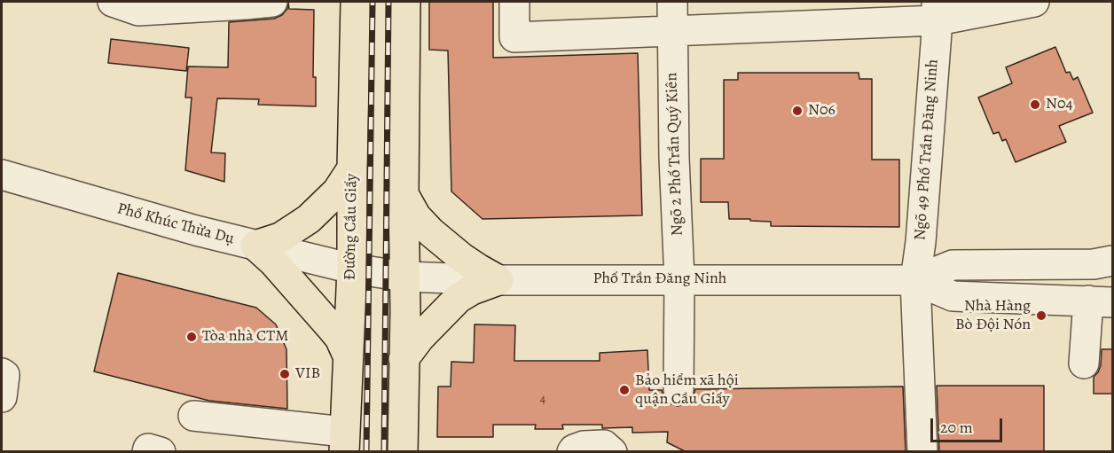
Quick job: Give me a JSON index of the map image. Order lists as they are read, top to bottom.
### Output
{
  "streets": {
    "main road": ["Đường Cầu Giấy"],
    "street": [
      "Ngõ 49 Phố Trần Đăng Ninh",
      "Ngõ 2 Phố Trần Quý Kiên",
      "Phố Khúc Thừa Dụ",
      "Phố Trần Đăng Ninh"
    ]
  },
  "crossings": [
    ["Ngõ 49 Phố Trần Đăng Ninh", "Phố Trần Đăng Ninh"],
    ["Ngõ 2 Phố Trần Quý Kiên", "Phố Trần Đăng Ninh"],
    ["Phố Khúc Thừa Dụ", "Đường Cầu Giấy"],
    ["Phố Khúc Thừa Dụ", "Phố Trần Đăng Ninh"]
  ],
  "places": [
    "N04",
    "N06",
    "Nhà Hàng Bò Đội Nón",
    "Tòa nhà CTM",
    "VIB",
    "Bảo hiểm xã hội quận Cầu Giấy"
  ],
  "house_numbers": ["4"],
  "scale_bar": "20 m"
}
